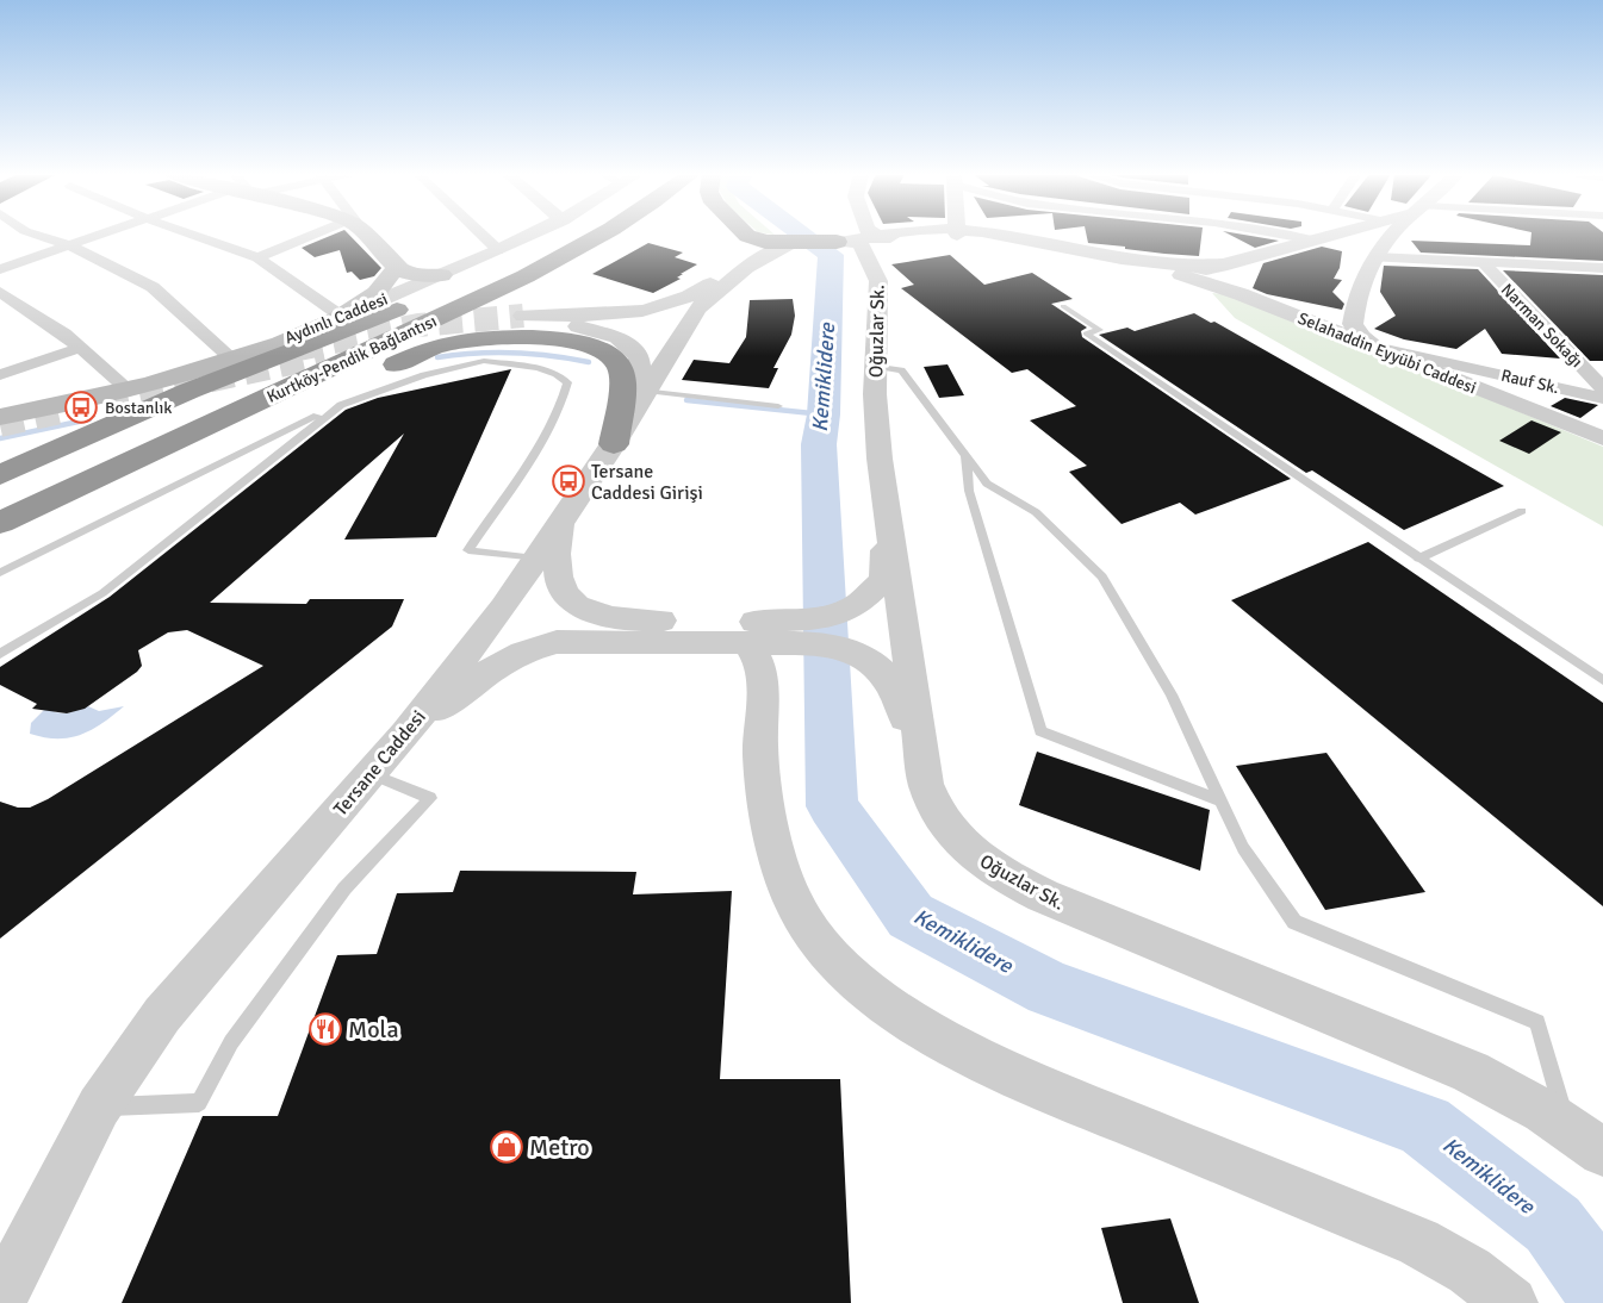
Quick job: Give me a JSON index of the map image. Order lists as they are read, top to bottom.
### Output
{
  "streets": {
    "highway": ["Kurtköy-Pendik Bağlantısı"],
    "main road": ["Aydınlı Caddesi"],
    "street": [
      "Narman Sokağı",
      "Oğuzlar Sk.",
      "Selahaddin Eyyübi Caddesi",
      "Rauf Sk.",
      "Tersane Caddesi"
    ]
  },
  "crossings": [
    ["Aydınlı Caddesi", "Kurtköy-Pendik Bağlantısı"],
    ["Selahaddin Eyyübi Caddesi", "Rauf Sk."]
  ],
  "water": ["Kemiklidere"],
  "places": {
    "bus stop": ["Bostanlık", "Tersane Caddesi Girişi"],
    "restaurant": ["Mola"],
    "shop": ["Metro"]
  }
}
